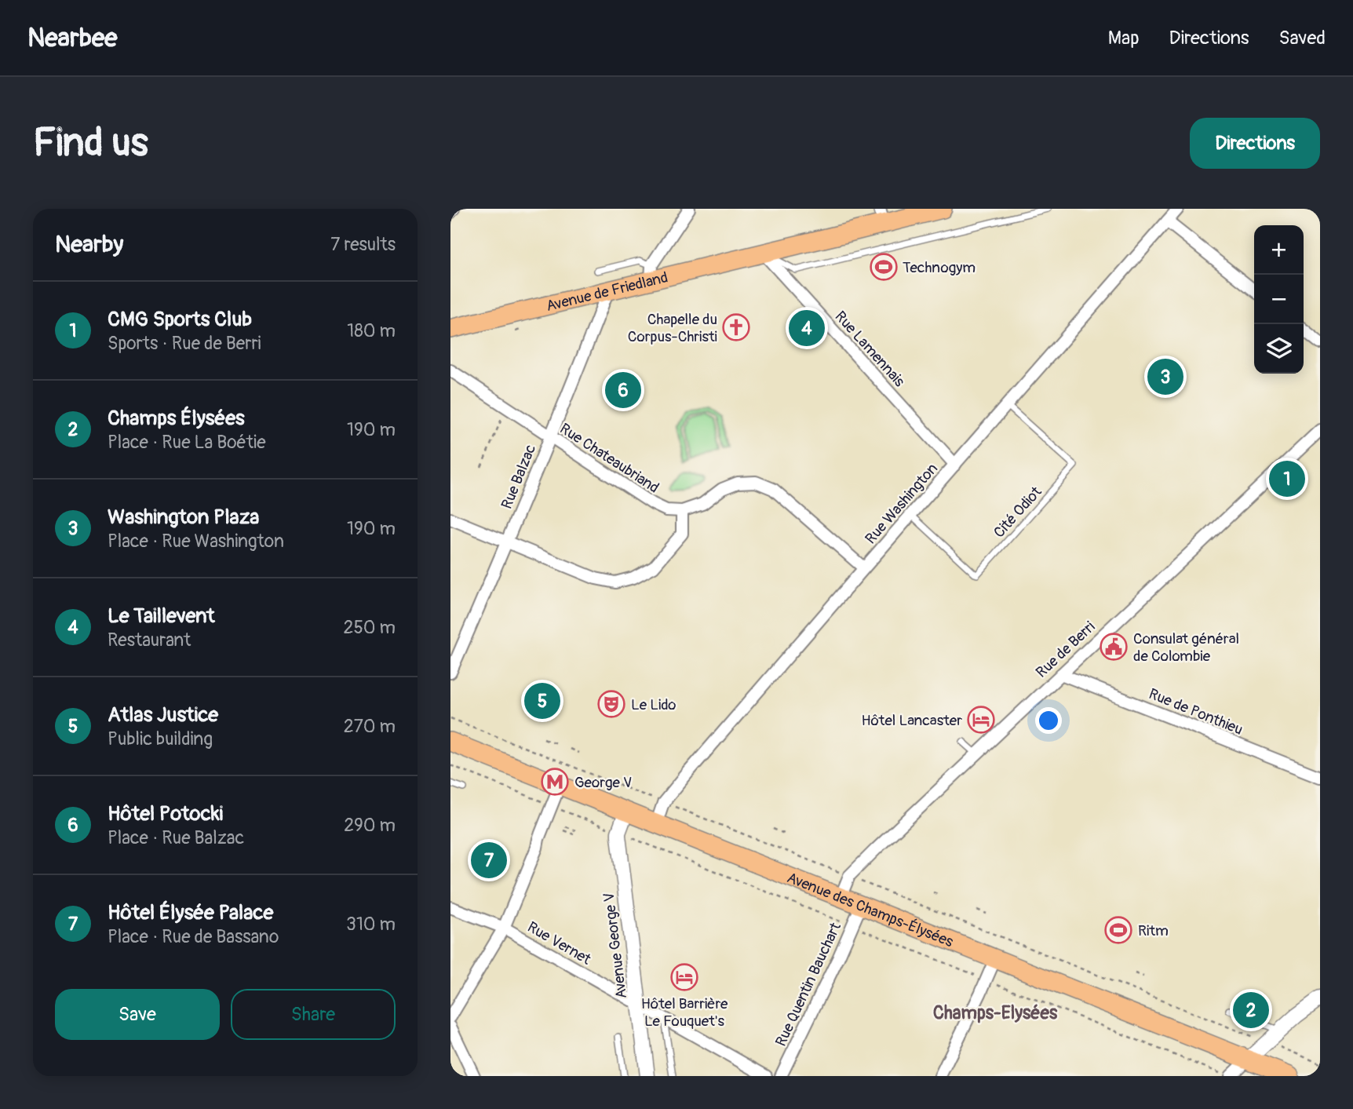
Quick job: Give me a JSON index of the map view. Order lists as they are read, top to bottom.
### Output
{
  "streets": {
    "main road": ["Avenue de Friedland", "Avenue des Champs-Élysées"],
    "street": [
      "Rue Lamennais",
      "Rue Chateaubriand",
      "Rue Balzac",
      "Rue Washington",
      "Rue de Berri",
      "Rue de Ponthieu",
      "Rue Vernet",
      "Avenue George V",
      "Rue Quentin Bauchart"
    ],
    "lane": ["Cité Odiot"]
  },
  "crossings": [
    ["Avenue de Friedland", "Rue Lamennais"],
    ["Avenue de Friedland", "Rue Balzac"],
    ["Rue Lamennais", "Rue Washington"],
    ["Rue Chateaubriand", "Rue Balzac"],
    ["Rue Washington", "Cité Odiot"],
    ["Rue Washington", "Avenue des Champs-Élysées"],
    ["Rue de Berri", "Rue de Ponthieu"],
    ["Rue de Berri", "Avenue des Champs-Élysées"],
    ["Avenue des Champs-Élysées", "Avenue George V"],
    ["Avenue des Champs-Élysées", "Rue Quentin Bauchart"],
    ["Rue Vernet", "Avenue George V"]
  ],
  "districts": ["Champs-Elysées"],
  "places": {
    "sports": ["Technogym", "Ritm"],
    "church": ["Chapelle du Corpus-Christi"],
    "public building": ["Consulat général de Colombie"],
    "theatre": ["Le Lido"],
    "hotel": ["Hôtel Lancaster", "Hôtel Barrière Le Fouquet's"],
    "metro station": ["George V"]
  },
  "page": {
    "header": "Nearbee",
    "nav": ["Map", "Directions", "Saved"],
    "buttons": [
      "Directions",
      ["Save", "Share"]
    ],
    "title": "Find us",
    "heading": ["Nearby", "7 results"],
    "map_buttons": ["+", "−"],
    "list": [
      {
        "mark": "1",
        "name": "CMG Sports Club",
        "note": "Sports · Rue de Berri",
        "value": "180 m"
      },
      {
        "mark": "2",
        "name": "Champs Élysées",
        "note": "Place · Rue La Boétie",
        "value": "190 m"
      },
      {
        "mark": "3",
        "name": "Washington Plaza",
        "note": "Place · Rue Washington",
        "value": "190 m"
      },
      {
        "mark": "4",
        "name": "Le Taillevent",
        "note": "Restaurant",
        "value": "250 m"
      },
      {
        "mark": "5",
        "name": "Atlas Justice",
        "note": "Public building",
        "value": "270 m"
      },
      {
        "mark": "6",
        "name": "Hôtel Potocki",
        "note": "Place · Rue Balzac",
        "value": "290 m"
      },
      {
        "mark": "7",
        "name": "Hôtel Élysée Palace",
        "note": "Place · Rue de Bassano",
        "value": "310 m"
      }
    ],
    "pins": [
      "4",
      "3",
      "6",
      "1",
      "5",
      "7",
      "2"
    ]
  }
}
